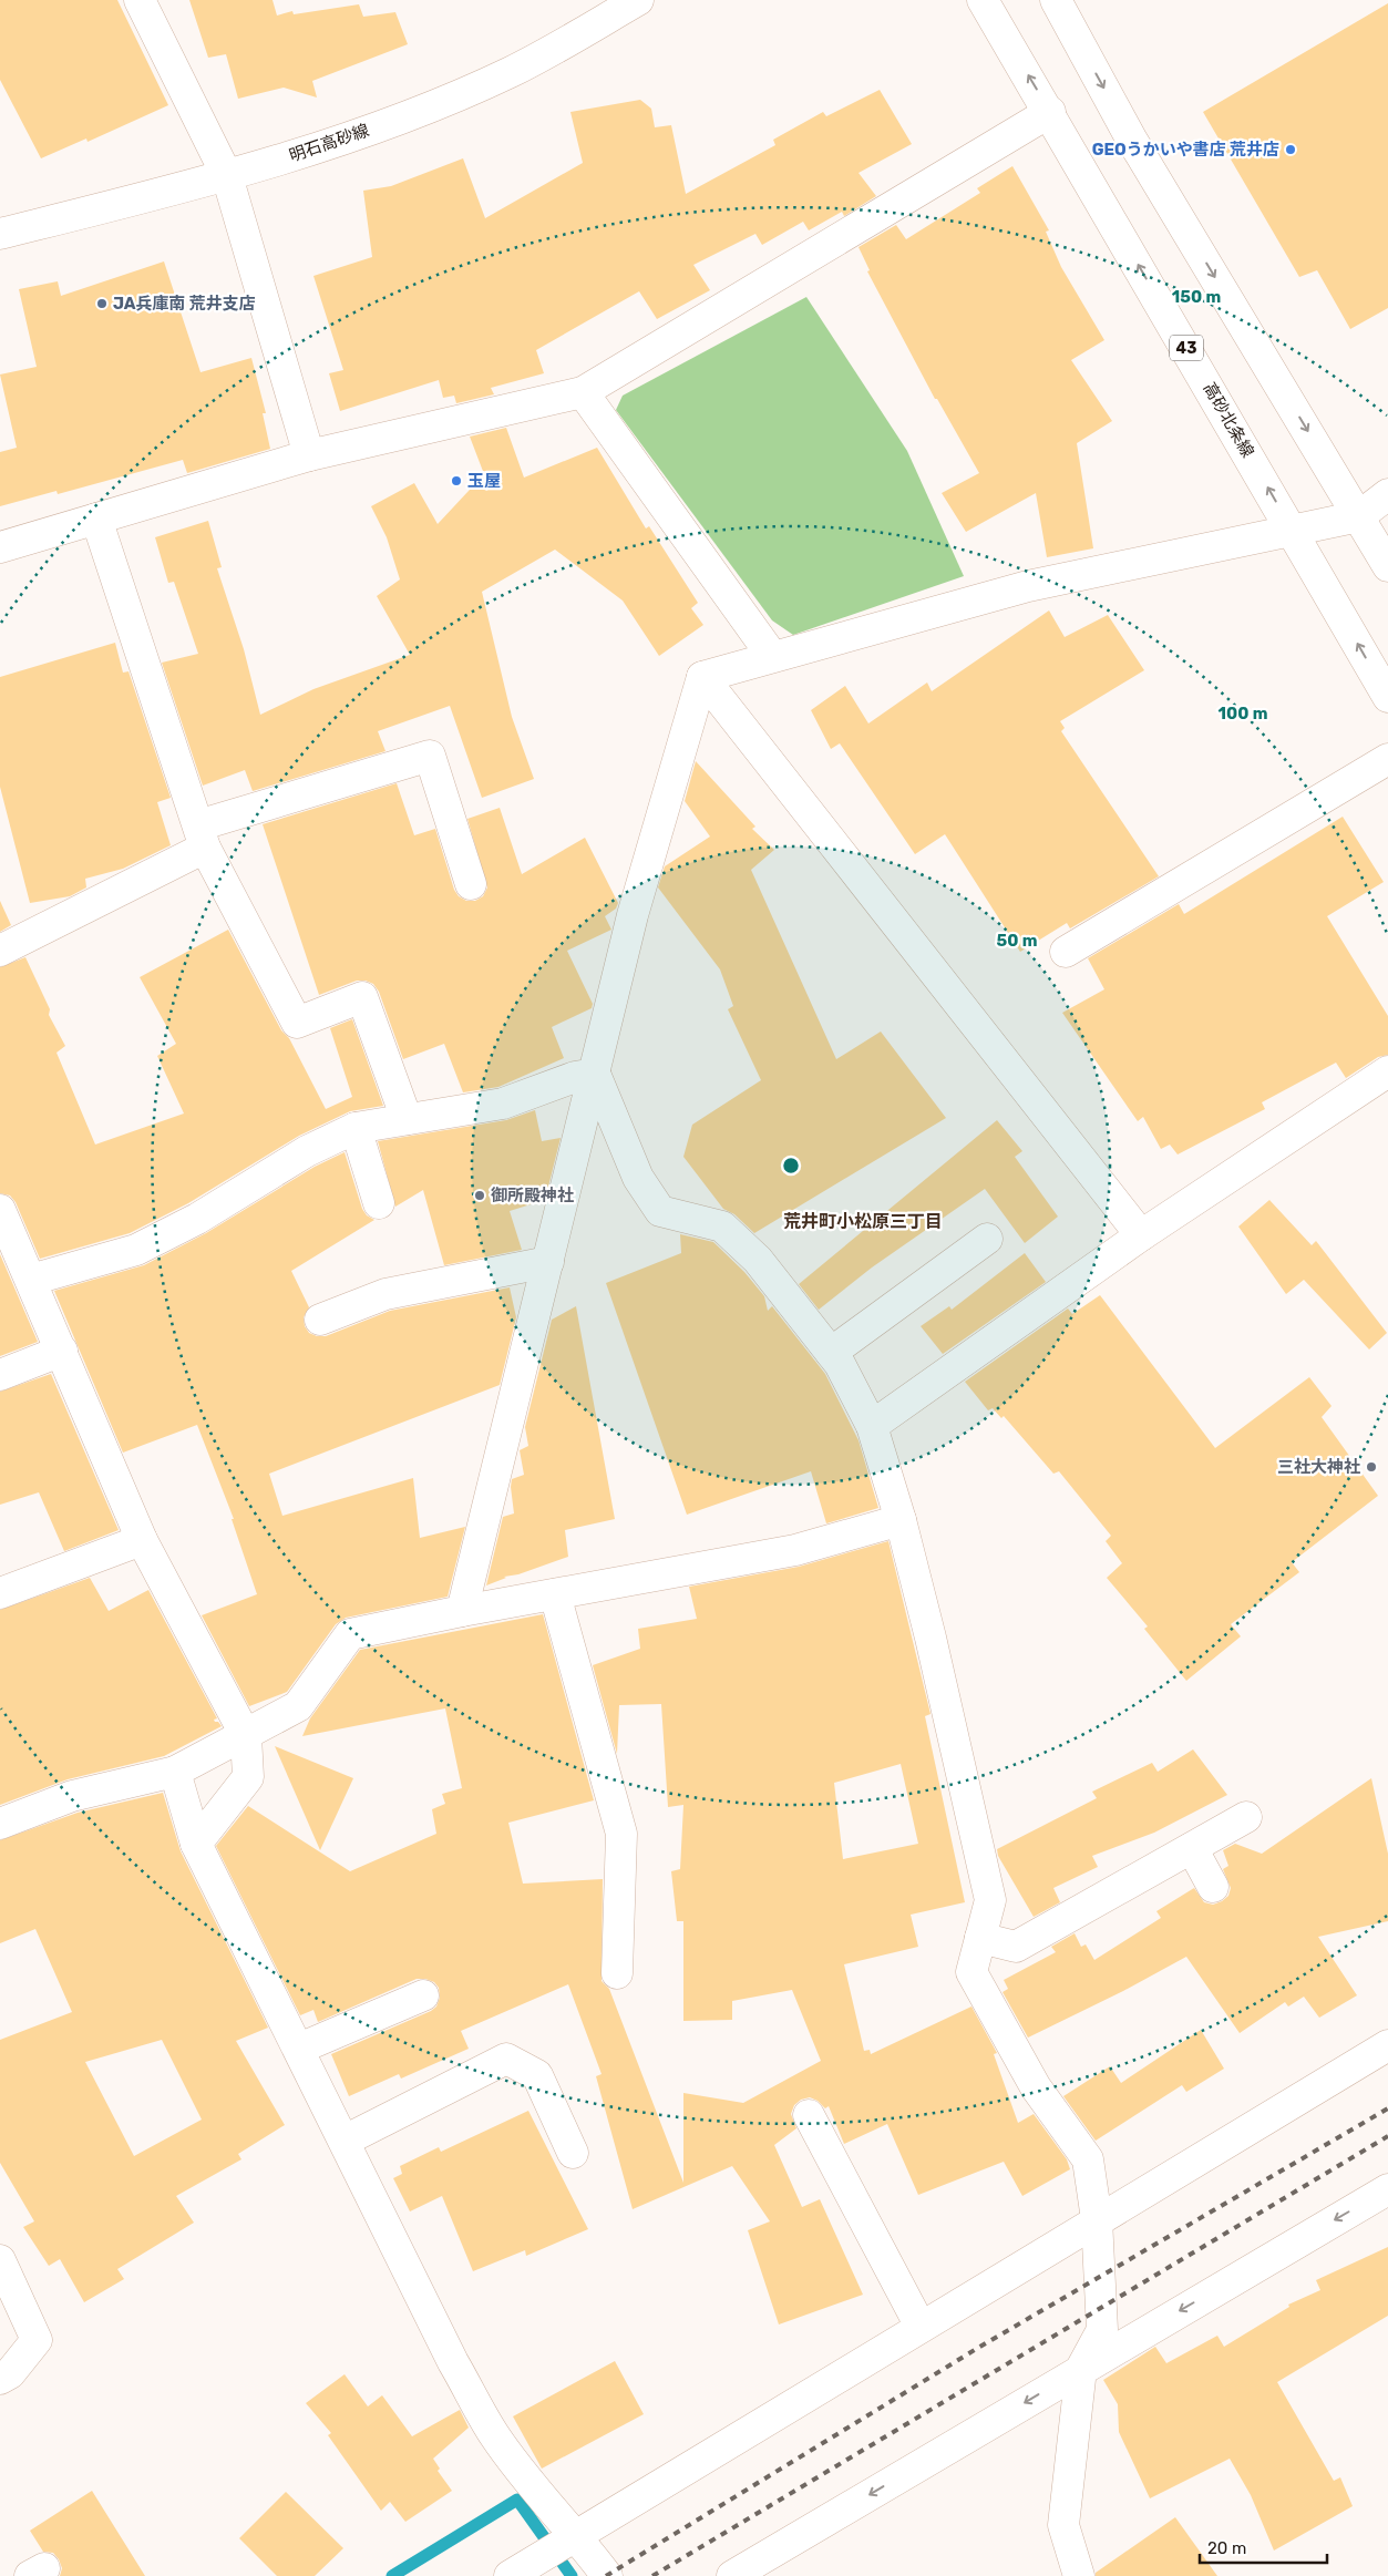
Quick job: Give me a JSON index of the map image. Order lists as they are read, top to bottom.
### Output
{
  "streets": {
    "street": ["明石高砂線", "43", "高砂北条線"]
  },
  "districts": ["荒井町小松原三丁目"],
  "places": [
    "GEOうかいや書店 荒井店",
    "JA兵庫南 荒井支店",
    "玉屋",
    "御所殿神社",
    "三社大神社"
  ],
  "scale_bar": "20 m",
  "rings": ["150 m", "100 m", "50 m"]
}
